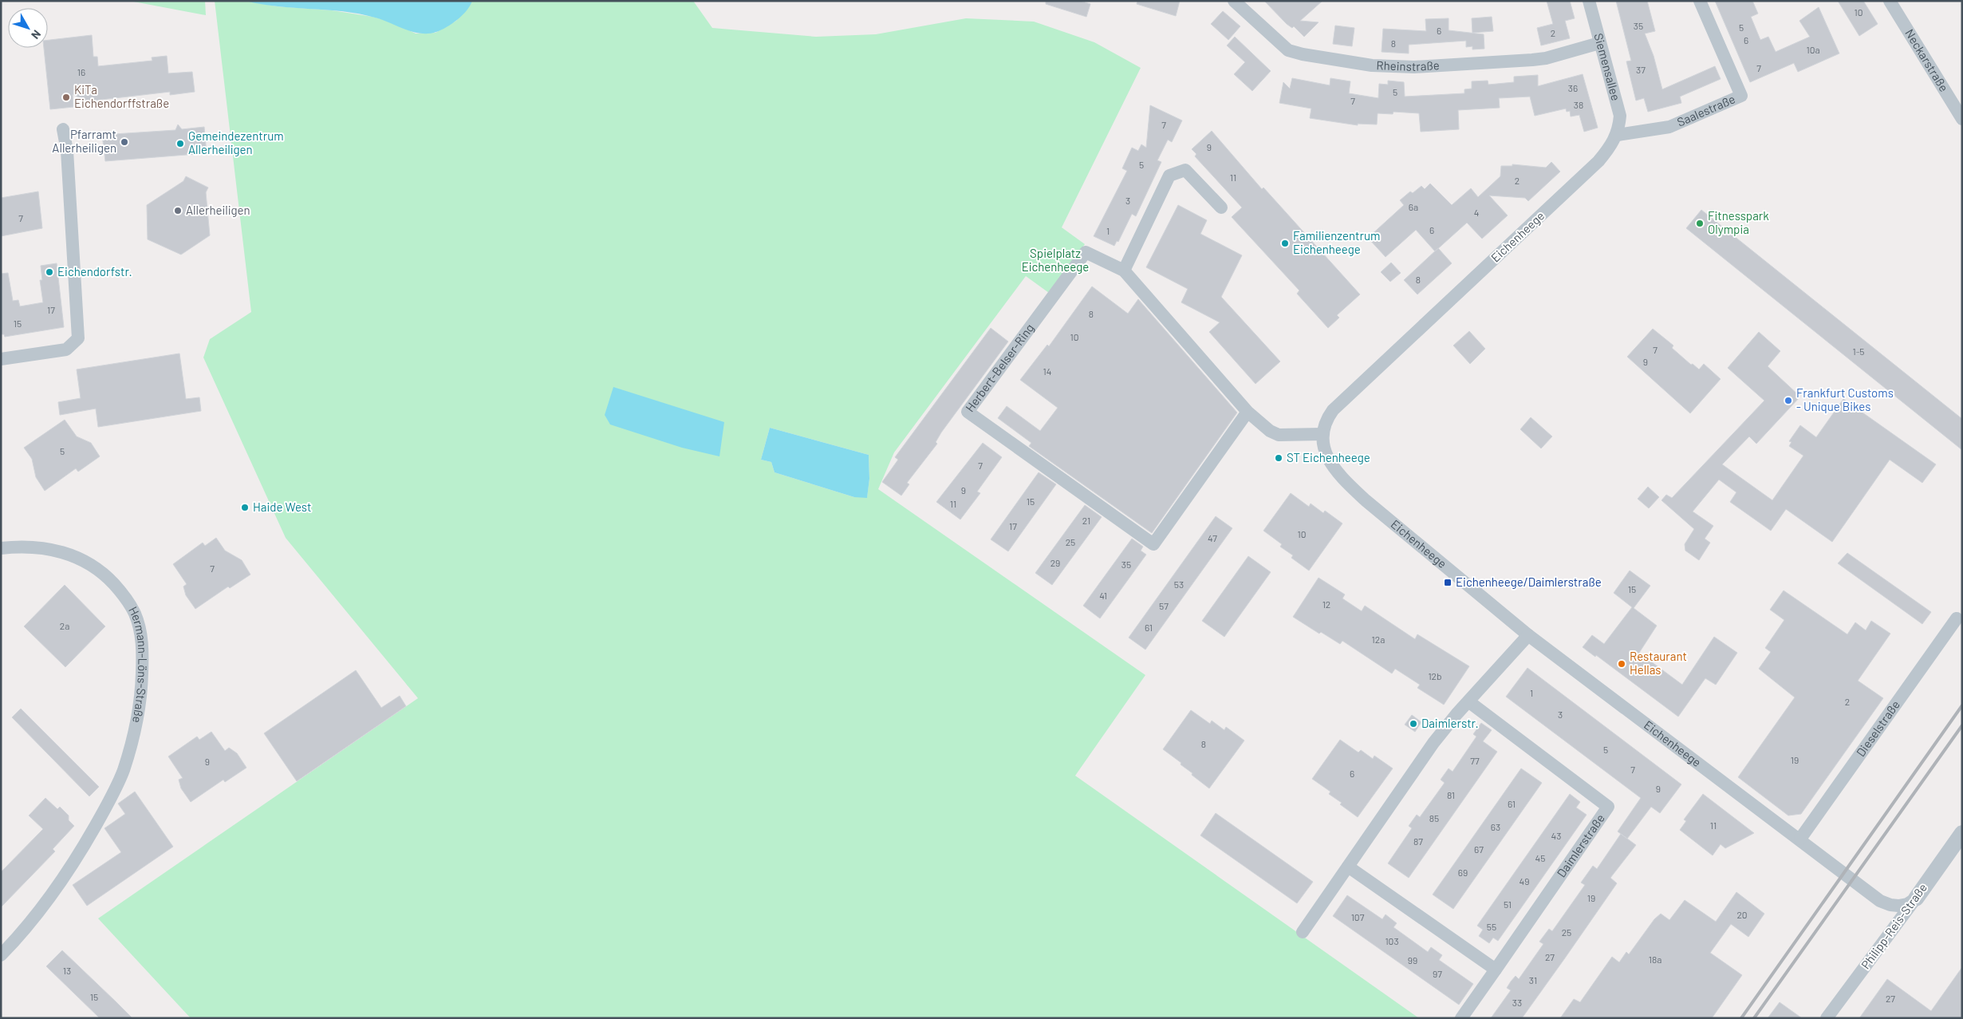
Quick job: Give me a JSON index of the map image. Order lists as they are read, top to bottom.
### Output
{
  "streets": {
    "street": [
      "Neckarstraße",
      "Rheinstraße",
      "Siemensallee",
      "Saalestraße",
      "Eichenheege",
      "Herbert-Belser-Ring",
      "Hermann-Löns-Straße",
      "Dieselstraße",
      "Daimlerstraße",
      "Philipp-Reis-Straße"
    ]
  },
  "crossings": [
    ["Rheinstraße", "Siemensallee"],
    ["Siemensallee", "Saalestraße"],
    ["Siemensallee", "Eichenheege"],
    ["Saalestraße", "Eichenheege"],
    ["Eichenheege", "Herbert-Belser-Ring"],
    ["Eichenheege", "Dieselstraße"],
    ["Eichenheege", "Philipp-Reis-Straße"]
  ],
  "parks": ["Spielplatz Eichenheege"],
  "places": {
    "other": [
      "KiTa Eichendorffstraße",
      "Pfarramt Allerheiligen",
      "Gemeindezentrum Allerheiligen",
      "Allerheiligen",
      "Fitnesspark Olympia",
      "Familienzentrum Eichenheege",
      "Eichendorfstr.",
      "Frankfurt Customs - Unique Bikes",
      "ST Eichenheege",
      "Haide West",
      "Restaurant Hellas",
      "Daimlerstr."
    ],
    "transit": ["Eichenheege/Daimlerstraße"]
  },
  "house_numbers": [
    "10",
    "35",
    "5",
    "6",
    "2",
    "6",
    "8",
    "10a",
    "7",
    "37",
    "16",
    "36",
    "5",
    "7",
    "38",
    "7",
    "9",
    "5",
    "11",
    "2",
    "3",
    "6a",
    "4",
    "7",
    "6",
    "1",
    "8",
    "17",
    "8",
    "15",
    "10",
    "7",
    "1-5",
    "9",
    "14",
    "5",
    "7",
    "9",
    "15",
    "11",
    "21",
    "17",
    "10",
    "47",
    "25",
    "29",
    "35",
    "7",
    "53",
    "15",
    "41",
    "12",
    "57",
    "2a",
    "61",
    "12a",
    "12b",
    "1",
    "2",
    "3",
    "8",
    "5",
    "19",
    "77",
    "9",
    "7",
    "6",
    "9",
    "81",
    "61",
    "85",
    "11",
    "63",
    "43",
    "87",
    "67",
    "45",
    "69",
    "49",
    "19",
    "51",
    "20",
    "107",
    "55",
    "25",
    "103",
    "27",
    "18a",
    "99",
    "13",
    "97",
    "31",
    "15",
    "27",
    "33"
  ],
  "north": "bottom right"
}
